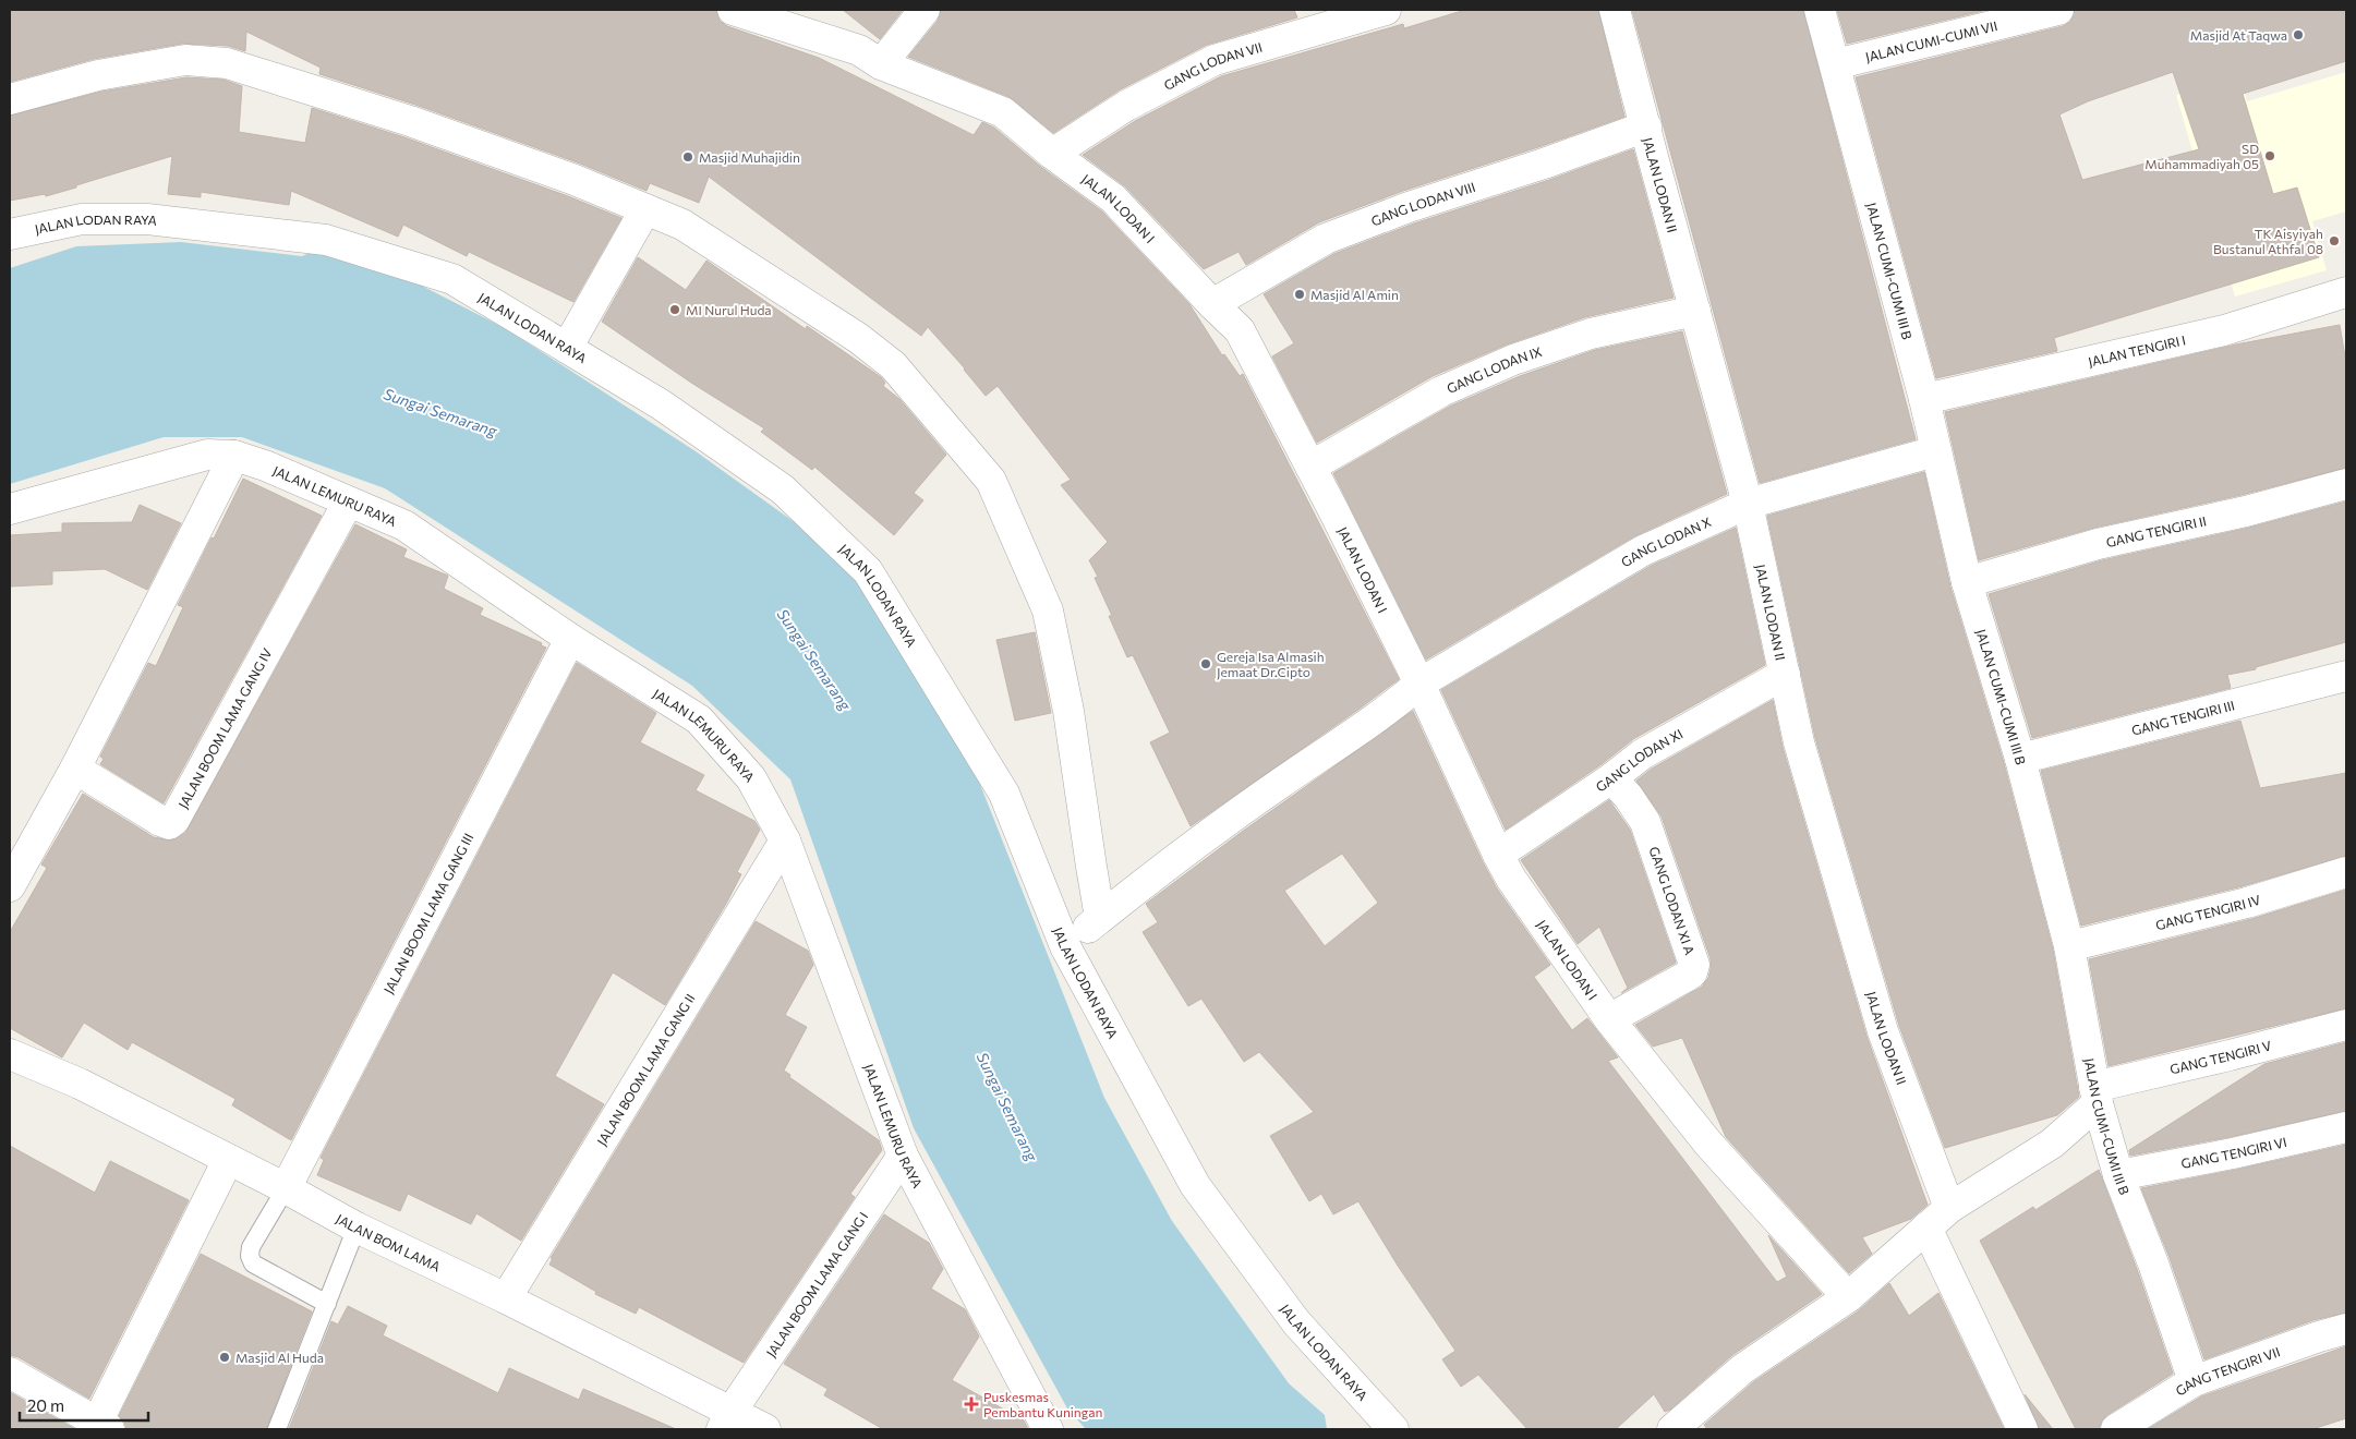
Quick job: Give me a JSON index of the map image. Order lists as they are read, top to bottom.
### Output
{
  "streets": {
    "street": [
      "JALAN CUMI-CUMI VII",
      "GANG LODAN VII",
      "JALAN LODAN II",
      "GANG LODAN VIII",
      "JALAN LODAN I",
      "JALAN LODAN RAYA",
      "JALAN CUMI-CUMI III B",
      "JALAN TENGIRI I",
      "GANG LODAN IX",
      "JALAN LEMURU RAYA",
      "GANG TENGIRI II",
      "GANG LODAN X",
      "GANG TENGIRI III",
      "JALAN BOOM LAMA GANG IV",
      "GANG LODAN XI",
      "GANG LODAN XI A",
      "GANG TENGIRI IV",
      "JALAN BOOM LAMA GANG III",
      "GANG TENGIRI V",
      "JALAN BOOM LAMA GANG II",
      "GANG TENGIRI VI",
      "JALAN BOM LAMA",
      "JALAN BOOM LAMA GANG I",
      "GANG TENGIRI VII"
    ]
  },
  "crossings": [
    ["JALAN CUMI-CUMI VII", "JALAN CUMI-CUMI III B"],
    ["GANG LODAN VII", "JALAN LODAN I"],
    ["JALAN LODAN II", "GANG LODAN VIII"],
    ["JALAN LODAN II", "GANG LODAN IX"],
    ["JALAN LODAN II", "GANG LODAN X"],
    ["JALAN LODAN II", "GANG LODAN XI"],
    ["GANG LODAN VIII", "JALAN LODAN I"],
    ["JALAN LODAN I", "GANG LODAN IX"],
    ["JALAN LODAN I", "GANG LODAN X"],
    ["JALAN LODAN I", "GANG LODAN XI"],
    ["JALAN LODAN I", "GANG LODAN XI A"],
    ["JALAN LODAN RAYA", "GANG LODAN X"],
    ["JALAN CUMI-CUMI III B", "JALAN TENGIRI I"],
    ["JALAN CUMI-CUMI III B", "GANG TENGIRI II"],
    ["JALAN CUMI-CUMI III B", "GANG LODAN X"],
    ["JALAN CUMI-CUMI III B", "GANG TENGIRI III"],
    ["JALAN CUMI-CUMI III B", "GANG TENGIRI IV"],
    ["JALAN CUMI-CUMI III B", "GANG TENGIRI V"],
    ["JALAN CUMI-CUMI III B", "GANG TENGIRI VI"],
    ["JALAN CUMI-CUMI III B", "GANG TENGIRI VII"],
    ["JALAN LEMURU RAYA", "JALAN BOOM LAMA GANG IV"],
    ["JALAN LEMURU RAYA", "JALAN BOOM LAMA GANG III"],
    ["JALAN LEMURU RAYA", "JALAN BOOM LAMA GANG II"],
    ["JALAN LEMURU RAYA", "JALAN BOOM LAMA GANG I"],
    ["GANG LODAN XI", "GANG LODAN XI A"],
    ["JALAN BOOM LAMA GANG III", "JALAN BOM LAMA"],
    ["JALAN BOOM LAMA GANG II", "JALAN BOM LAMA"],
    ["JALAN BOM LAMA", "JALAN BOOM LAMA GANG I"]
  ],
  "water": ["Sungai Semarang"],
  "places": {
    "other": [
      "Masjid At Taqwa",
      "SD Muhammadiyah 05",
      "Masjid Muhajidin",
      "TK Aisyiyah Bustanul Athfal 08",
      "Masjid Al Amin",
      "MI Nurul Huda",
      "Gereja Isa Almasih Jemaat Dr.Cipto",
      "Masjid Al Huda"
    ],
    "health": ["Puskesmas Pembantu Kuningan"]
  },
  "scale_bar": "20 m"
}
